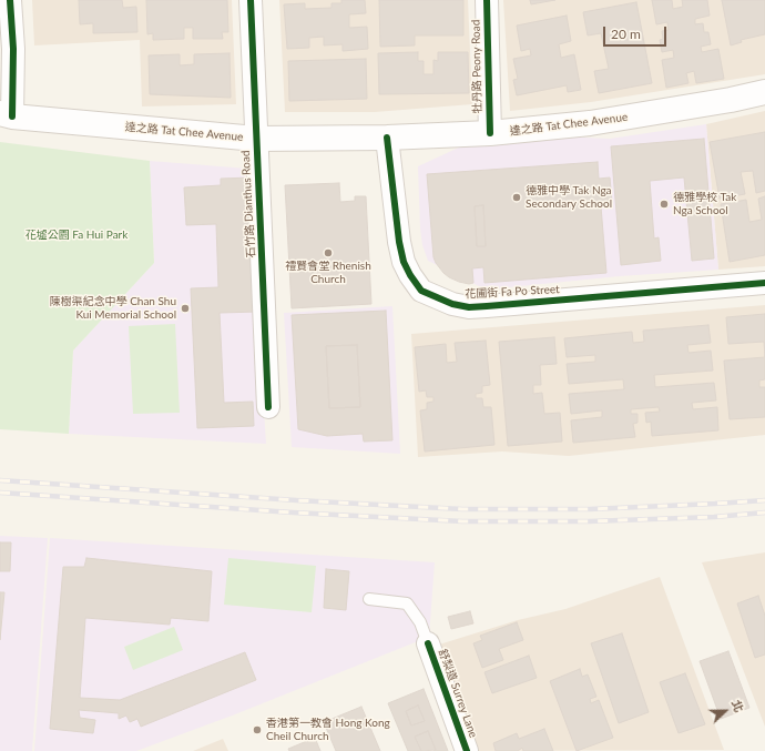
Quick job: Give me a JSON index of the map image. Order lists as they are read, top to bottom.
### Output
{
  "streets": {
    "main road": ["達之路 Tat Chee Avenue"],
    "street": [
      "牡丹路 Peony Road",
      "石竹路 Dianthus Road",
      "花圃街 Fa Po Street",
      "舒梨道 Surrey Lane"
    ]
  },
  "crossings": [
    ["牡丹路 Peony Road", "達之路 Tat Chee Avenue"],
    ["達之路 Tat Chee Avenue", "石竹路 Dianthus Road"],
    ["達之路 Tat Chee Avenue", "花圃街 Fa Po Street"]
  ],
  "parks": ["花墟公園 Fa Hui Park"],
  "places": [
    "德雅中學 Tak Nga Secondary School",
    "德雅學校 Tak Nga School",
    "禮賢會堂 Rhenish Church",
    "陳樹渠紀念中學 Chan Shu Kui Memorial School",
    "香港第一教會 Hong Kong Cheil Church"
  ],
  "scale_bar": "20 m",
  "north": "right"
}
